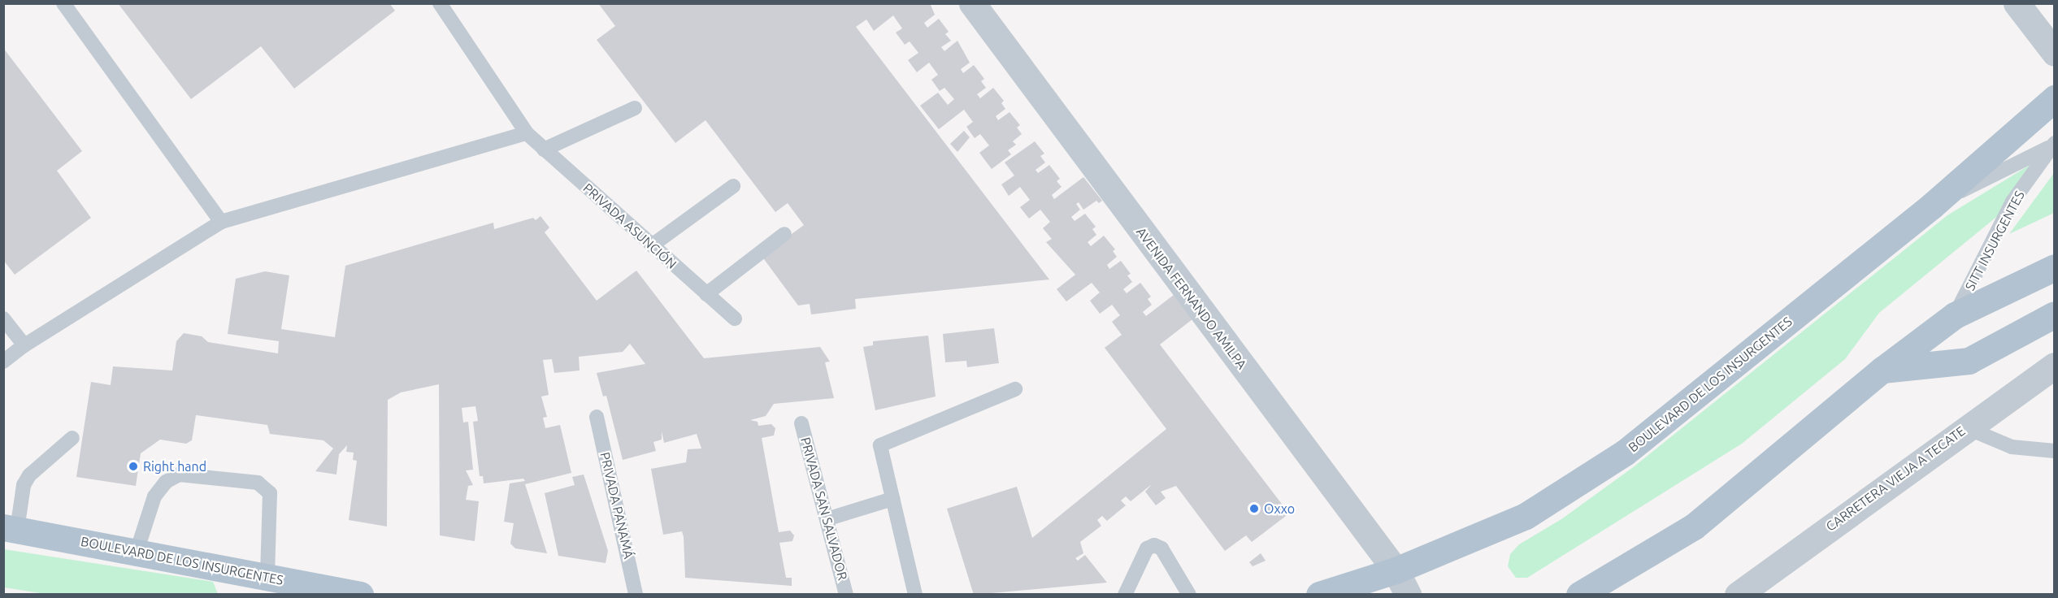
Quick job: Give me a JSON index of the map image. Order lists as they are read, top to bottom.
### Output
{
  "streets": {
    "main road": ["BOULEVARD DE LOS INSURGENTES"],
    "street": ["AVENIDA FERNANDO AMILPA", "CARRETERA VIEJA A TECATE"],
    "lane": [
      "PRIVADA ASUNCIÓN",
      "SITT INSURGENTES",
      "PRIVADA PANAMÁ",
      "PRIVADA SAN SALVADOR"
    ]
  },
  "crossings": [
    ["AVENIDA FERNANDO AMILPA", "BOULEVARD DE LOS INSURGENTES"]
  ],
  "places": ["Right hand", "Oxxo"]
}
